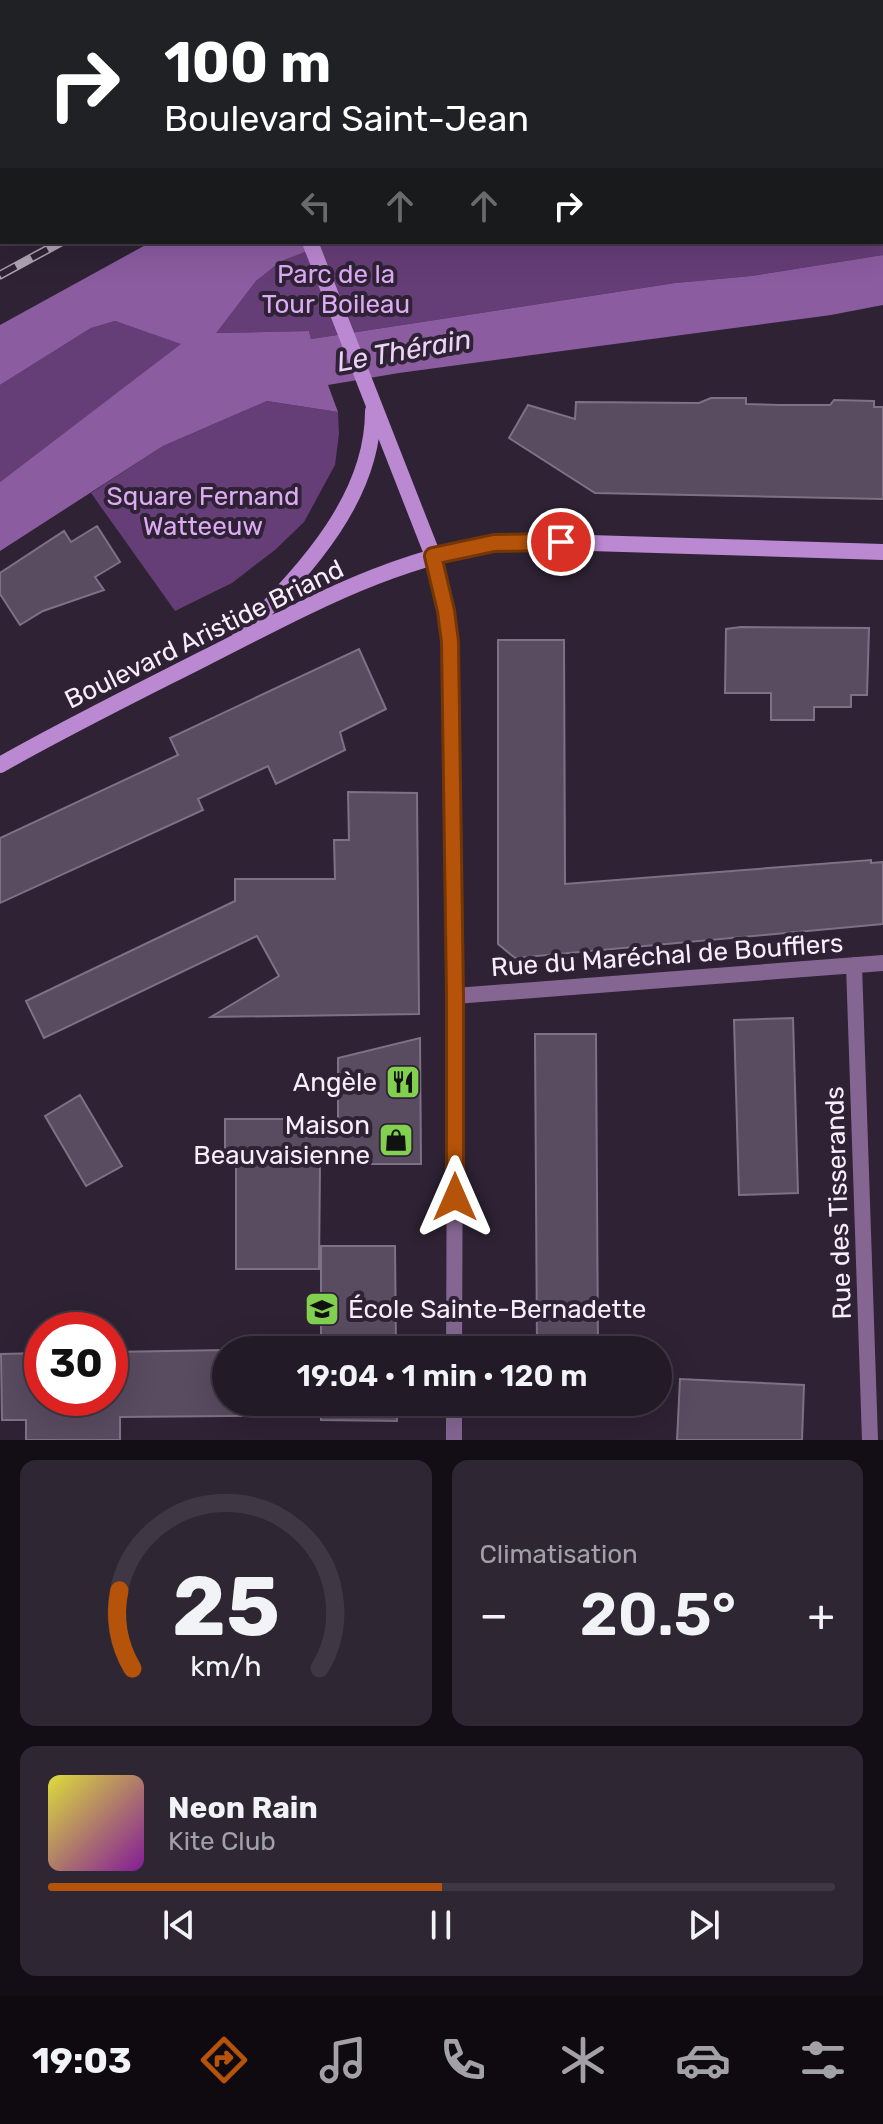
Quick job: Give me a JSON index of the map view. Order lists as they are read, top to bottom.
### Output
{
  "streets": {
    "main road": ["Boulevard Aristide Briand"],
    "street": ["Rue du Maréchal de Boufflers", "Rue des Tisserands"]
  },
  "crossings": [
    ["Rue du Maréchal de Boufflers", "Rue des Tisserands"]
  ],
  "water": ["Le Thérain"],
  "parks": ["Parc de la Tour Boileau", "Square Fernand Watteeuw"],
  "places": {
    "restaurant": ["Angèle"],
    "shop": ["Maison Beauvaisienne"],
    "school or university": ["École Sainte-Bernadette"]
  },
  "page": {
    "turn": ["100 m", "Boulevard Saint-Jean"],
    "limit": "30",
    "trip": "19:04 · 1 min · 120 m",
    "tile": "Climatisation",
    "heat": ["−", "20.5°", "+"],
    "song": ["Neon Rain", "Kite Club"],
    "tabs": "19:03",
    "gauge": ["25", "km/h"]
  }
}
